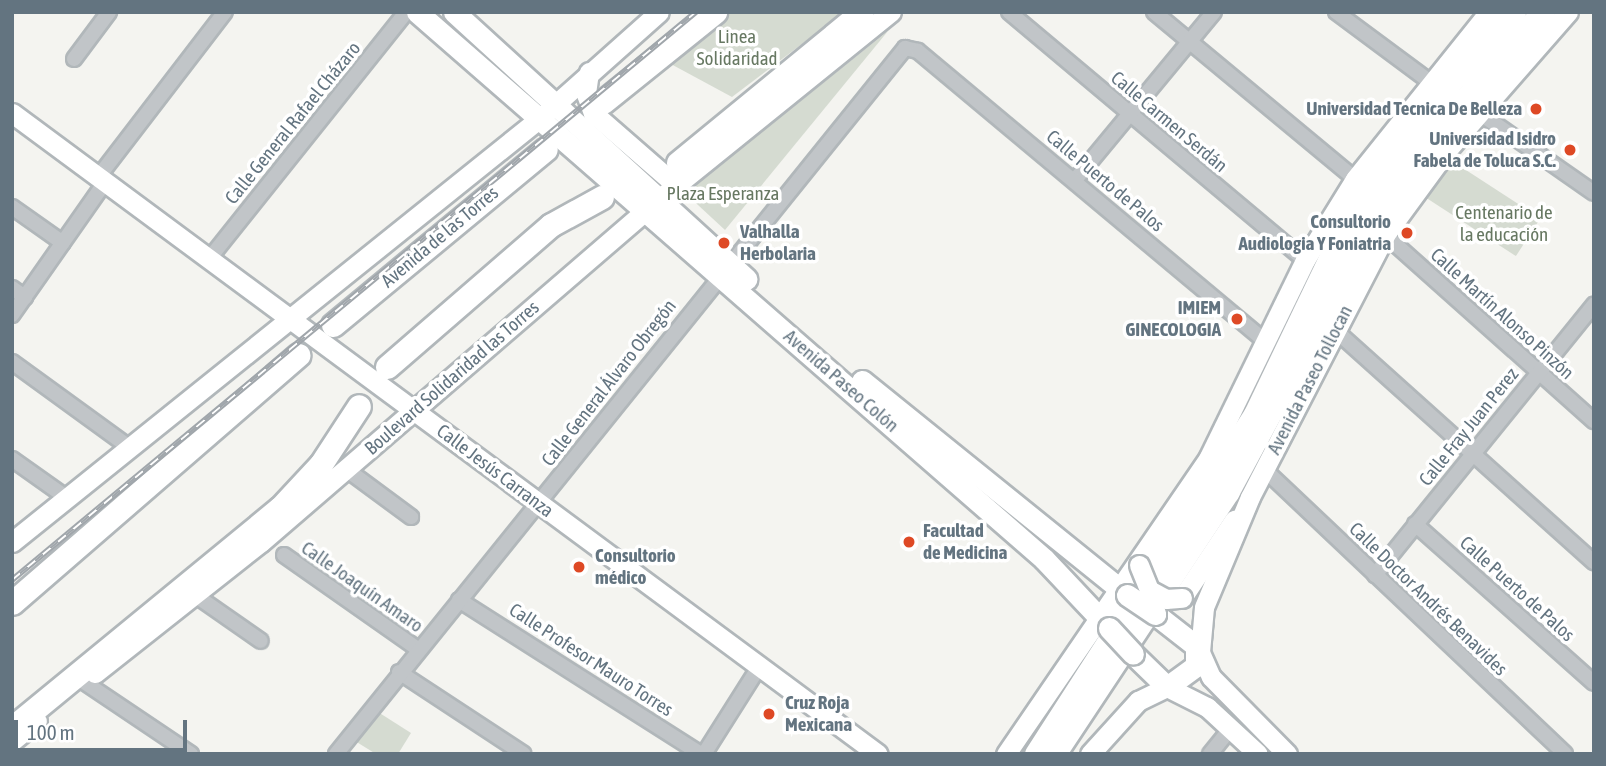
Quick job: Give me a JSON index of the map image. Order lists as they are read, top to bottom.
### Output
{
  "streets": {
    "highway": ["Avenida de las Torres", "Boulevard Solidaridad las Torres", "Avenida Paseo Tollocan"],
    "main road": ["Avenida Paseo Colón", "Calle Jesús Carranza"],
    "street": [
      "Calle Carmen Serdán",
      "Calle General Rafael Cházaro",
      "Calle Puerto de Palos",
      "Calle Martín Alonso Pinzón",
      "Calle General Álvaro Obregón",
      "Calle Fray Juan Perez",
      "Calle Joaquín Amaro",
      "Calle Doctor Andrés Benavides",
      "Calle Profesor Mauro Torres"
    ]
  },
  "crossings": [
    ["Calle General Rafael Cházaro", "Calle Jesús Carranza"],
    ["Calle Puerto de Palos", "Calle General Álvaro Obregón"],
    ["Calle Puerto de Palos", "Calle Fray Juan Perez"],
    ["Calle Martín Alonso Pinzón", "Avenida Paseo Tollocan"],
    ["Calle Martín Alonso Pinzón", "Calle Fray Juan Perez"],
    ["Boulevard Solidaridad las Torres", "Avenida Paseo Colón"],
    ["Boulevard Solidaridad las Torres", "Calle Jesús Carranza"],
    ["Avenida Paseo Tollocan", "Avenida Paseo Colón"],
    ["Avenida Paseo Tollocan", "Calle Doctor Andrés Benavides"],
    ["Avenida Paseo Colón", "Calle General Álvaro Obregón"],
    ["Calle General Álvaro Obregón", "Calle Jesús Carranza"],
    ["Calle General Álvaro Obregón", "Calle Joaquín Amaro"],
    ["Calle General Álvaro Obregón", "Calle Profesor Mauro Torres"],
    ["Calle Fray Juan Perez", "Calle Doctor Andrés Benavides"]
  ],
  "parks": ["Linea Solidaridad", "Plaza Esperanza", "Centenario de la educación"],
  "places": [
    "Universidad Tecnica De Belleza",
    "Universidad Isidro Fabela de Toluca S.C.",
    "Consultorio Audiologia Y Foniatria",
    "Valhalla Herbolaria",
    "IMIEM GINECOLOGIA",
    "Facultad de Medicina",
    "Consultorio médico",
    "Cruz Roja Mexicana"
  ],
  "scale_bar": "100 m"
}
